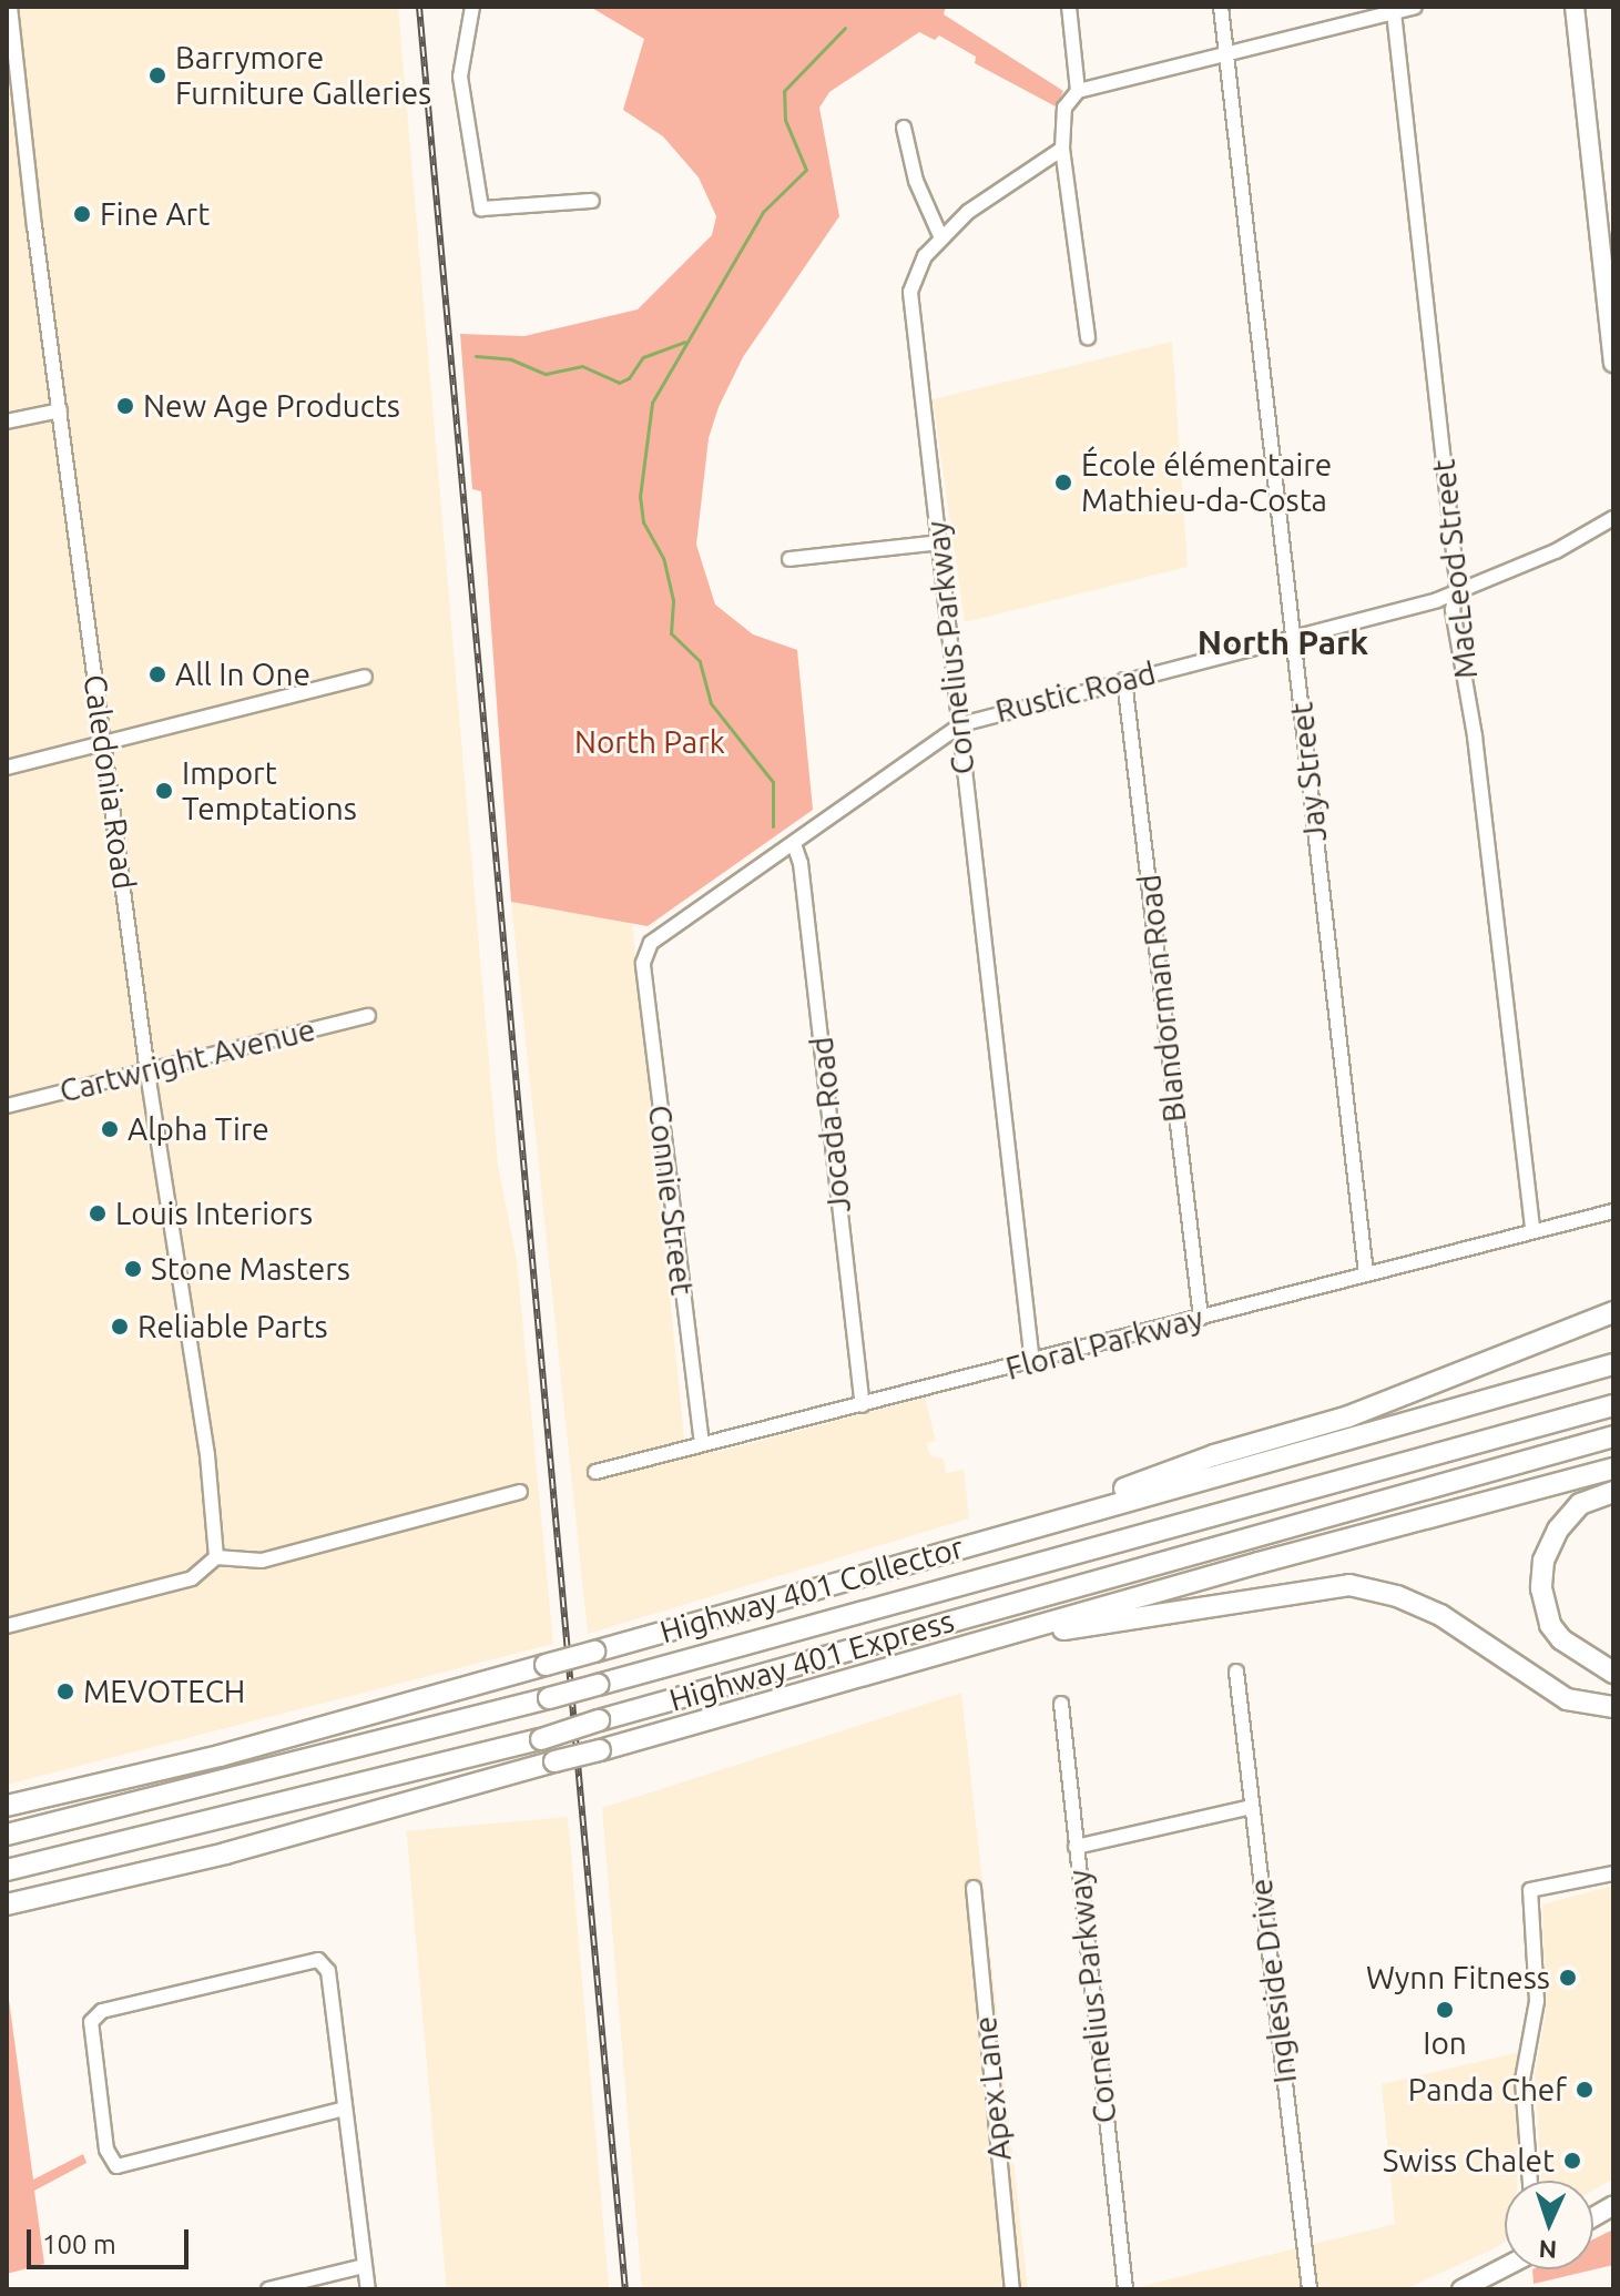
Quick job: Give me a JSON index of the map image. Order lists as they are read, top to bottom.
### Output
{
  "streets": {
    "highway": ["Highway 401 Collector", "Highway 401 Express"],
    "street": [
      "MacLeod Street",
      "Cornelius Parkway",
      "Rustic Road",
      "Jay Street",
      "Caledonia Road",
      "Blandorman Road",
      "Cartwright Avenue",
      "Jocada Road",
      "Connie Street",
      "Floral Parkway",
      "Ingleside Drive",
      "Apex Lane"
    ]
  },
  "crossings": [
    ["MacLeod Street", "Rustic Road"],
    ["MacLeod Street", "Floral Parkway"],
    ["Cornelius Parkway", "Rustic Road"],
    ["Cornelius Parkway", "Floral Parkway"],
    ["Rustic Road", "Jay Street"],
    ["Rustic Road", "Blandorman Road"],
    ["Rustic Road", "Jocada Road"],
    ["Rustic Road", "Connie Street"],
    ["Jay Street", "Floral Parkway"],
    ["Caledonia Road", "Cartwright Avenue"],
    ["Blandorman Road", "Floral Parkway"],
    ["Jocada Road", "Floral Parkway"],
    ["Connie Street", "Floral Parkway"]
  ],
  "districts": ["North Park"],
  "parks": ["North Park"],
  "places": [
    "Barrymore Furniture Galleries",
    "Fine Art",
    "New Age Products",
    "École élémentaire Mathieu-da-Costa",
    "All In One",
    "Import Temptations",
    "Alpha Tire",
    "Louis Interiors",
    "Stone Masters",
    "Reliable Parts",
    "MEVOTECH",
    "Wynn Fitness",
    "Ion",
    "Panda Chef",
    "Swiss Chalet"
  ],
  "scale_bar": "100 m",
  "north": "bottom"
}
